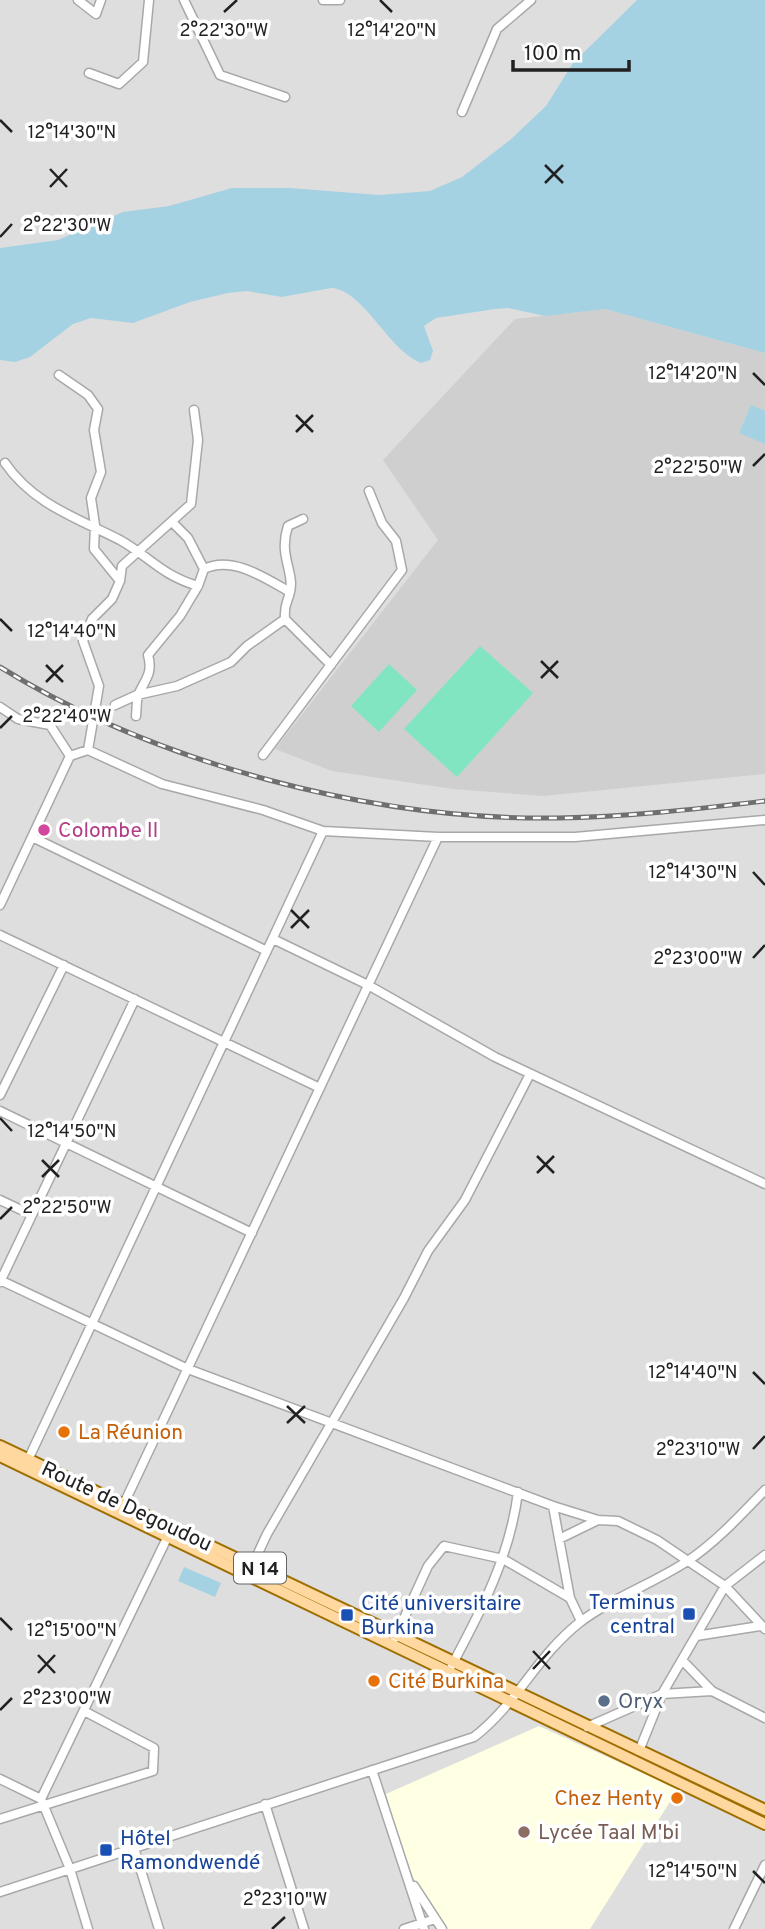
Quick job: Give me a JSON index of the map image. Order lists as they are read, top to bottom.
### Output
{
  "streets": {
    "main road": ["Route de Degoudou", "N 14"]
  },
  "crossings": [
    ["Route de Degoudou", "N 14"]
  ],
  "places": {
    "other": [
      "Colombe II",
      "La Réunion",
      "Cité Burkina",
      "Oryx",
      "Chez Henty",
      "Lycée Taal M'bi"
    ],
    "transit": ["Terminus central", "Cité universitaire Burkina", "Hôtel Ramondwendé"]
  },
  "scale_bar": "100 m",
  "coordinates": [
    "2°22'30\"W",
    "12°14'20\"N",
    "12°14'30\"N",
    "2°22'50\"W",
    "12°14'40\"N",
    "2°22'40\"W",
    "2°23'00\"W",
    "12°14'50\"N",
    "2°23'10\"W",
    "12°15'00\"N"
  ]
}
